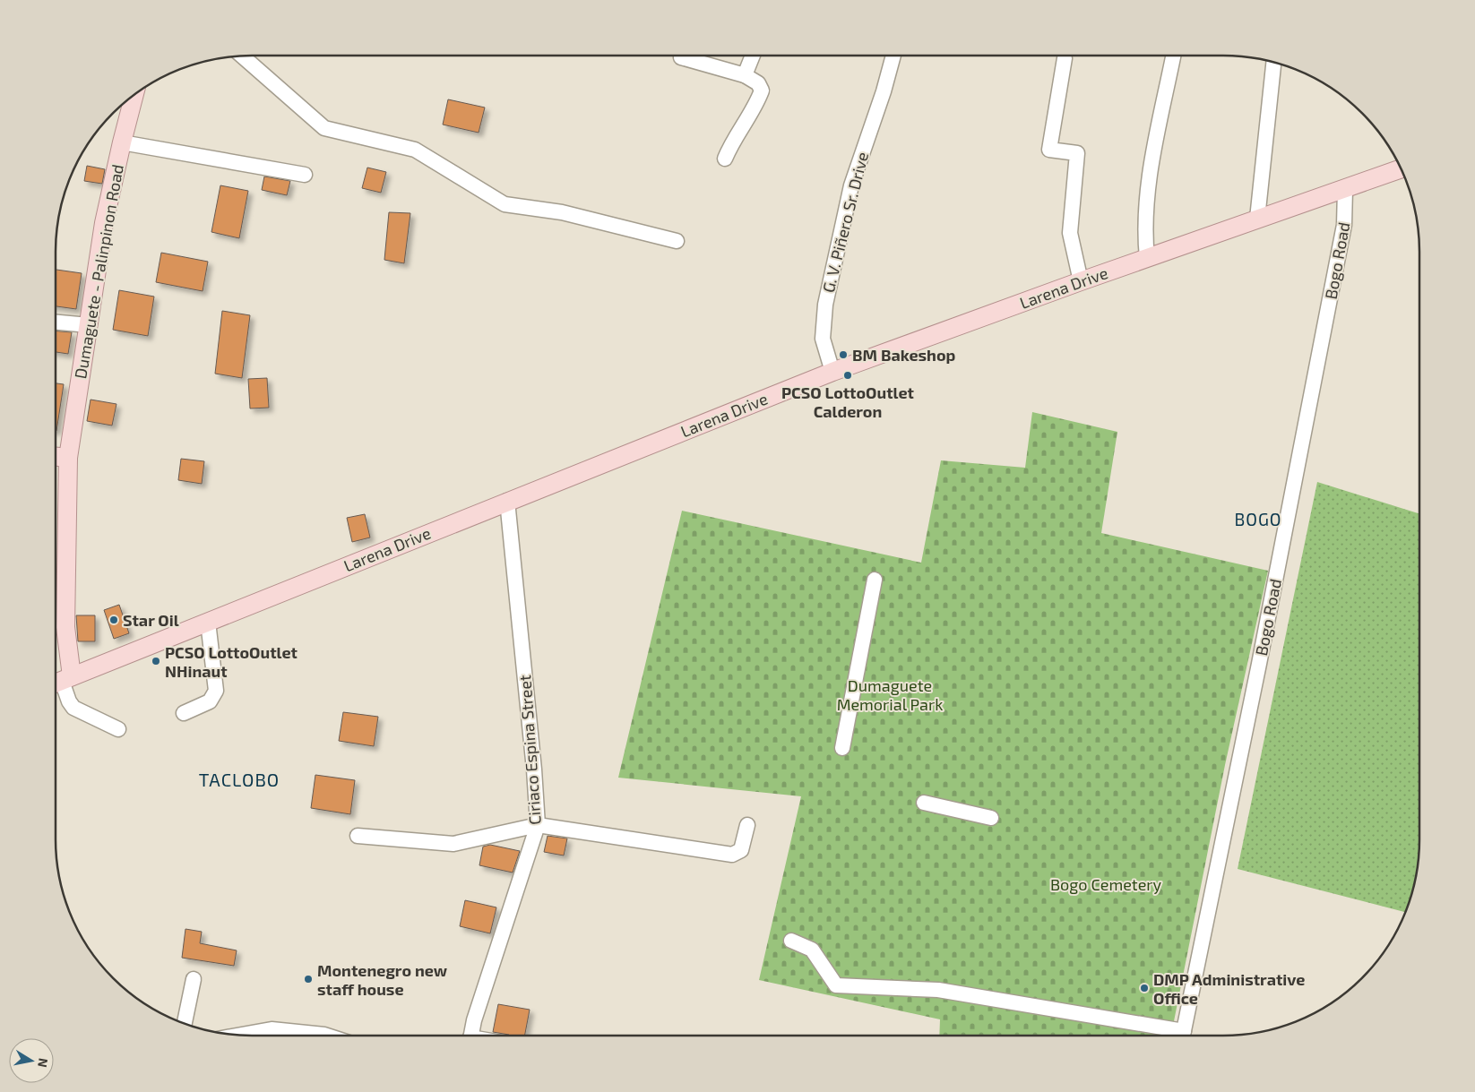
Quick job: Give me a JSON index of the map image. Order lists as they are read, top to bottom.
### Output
{
  "streets": {
    "main road": ["Dumaguete - Palinpinon Road", "Larena Drive"],
    "street": ["G. V. Piñero Sr. Drive", "Bogo Road", "Ciriaco Espina Street"]
  },
  "crossings": [
    ["G. V. Piñero Sr. Drive", "Larena Drive"],
    ["Bogo Road", "Larena Drive"],
    ["Dumaguete - Palinpinon Road", "Larena Drive"],
    ["Larena Drive", "Ciriaco Espina Street"]
  ],
  "districts": ["BOGO", "TACLOBO"],
  "parks": ["Dumaguete Memorial Park", "Bogo Cemetery"],
  "places": [
    "BM Bakeshop",
    "PCSO LottoOutlet Calderon",
    "Star Oil",
    "PCSO LottoOutlet NHinaut",
    "Montenegro new staff house",
    "DMP Administrative Office"
  ],
  "north": "right"
}
